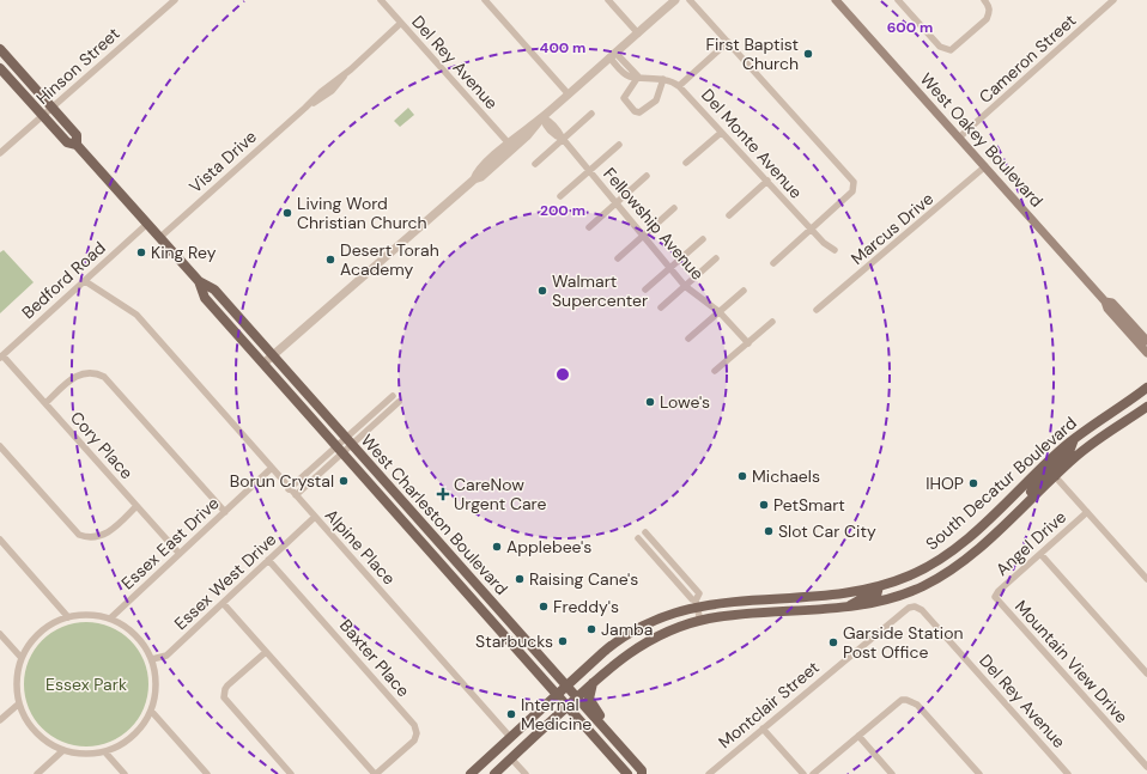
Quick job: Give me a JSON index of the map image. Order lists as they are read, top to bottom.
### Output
{
  "streets": {
    "main road": ["West Oakey Boulevard", "South Decatur Boulevard", "West Charleston Boulevard"],
    "street": [
      "Cameron Street",
      "Del Rey Avenue",
      "Hinson Street",
      "Del Monte Avenue",
      "Vista Drive",
      "Fellowship Avenue",
      "Marcus Drive",
      "Bedford Road",
      "Cory Place",
      "Essex East Drive",
      "Angel Drive",
      "Alpine Place",
      "Essex West Drive",
      "Baxter Place",
      "Mountain View Drive",
      "Montclair Street"
    ]
  },
  "crossings": [
    ["Cameron Street", "West Oakey Boulevard"],
    ["Del Rey Avenue", "Vista Drive"],
    ["Del Rey Avenue", "Montclair Street"],
    ["Hinson Street", "West Charleston Boulevard"],
    ["West Oakey Boulevard", "Marcus Drive"],
    ["Vista Drive", "West Charleston Boulevard"],
    ["Bedford Road", "Cory Place"],
    ["Bedford Road", "West Charleston Boulevard"],
    ["Bedford Road", "Alpine Place"],
    ["Cory Place", "Essex East Drive"],
    ["South Decatur Boulevard", "West Charleston Boulevard"],
    ["South Decatur Boulevard", "Alpine Place"],
    ["Essex East Drive", "Alpine Place"],
    ["Essex East Drive", "Essex West Drive"],
    ["Angel Drive", "Mountain View Drive"],
    ["Alpine Place", "Essex West Drive"],
    ["Essex West Drive", "Baxter Place"]
  ],
  "parks": ["Essex Park"],
  "places": {
    "other": [
      "First Baptist Church",
      "Living Word Christian Church",
      "King Rey",
      "Desert Torah Academy",
      "Walmart Supercenter",
      "Lowe's",
      "Michaels",
      "Borun Crystal",
      "IHOP",
      "PetSmart",
      "Slot Car City",
      "Applebee's",
      "Raising Cane's",
      "Freddy's",
      "Jamba",
      "Starbucks",
      "Garside Station Post Office",
      "Internal Medicine"
    ],
    "health": ["CareNow Urgent Care"]
  },
  "rings": ["600 m", "400 m", "200 m"]
}
